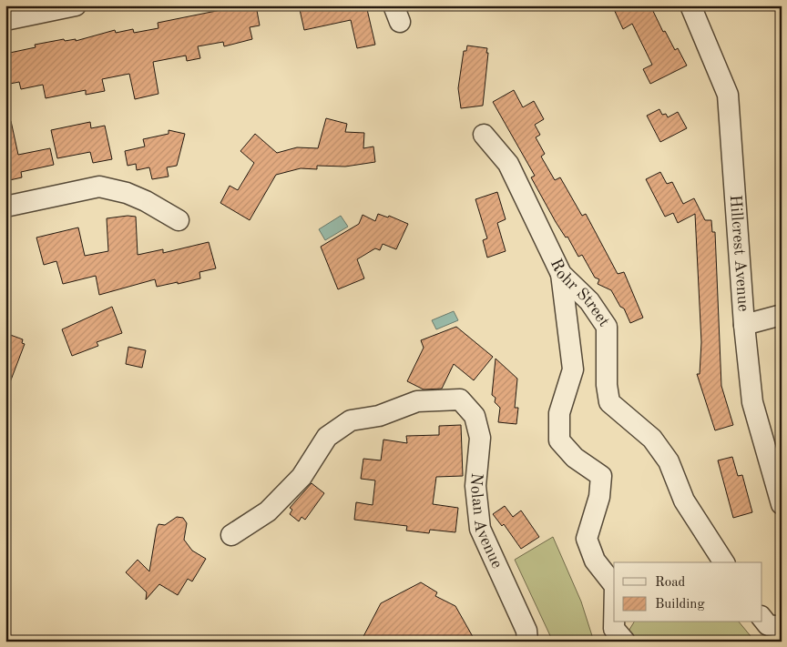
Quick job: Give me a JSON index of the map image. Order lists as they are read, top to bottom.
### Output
{
  "streets": {
    "street": ["Hillcrest Avenue", "Rohr Street", "Nolan Avenue"]
  },
  "legend": ["Road", "Building"]
}
